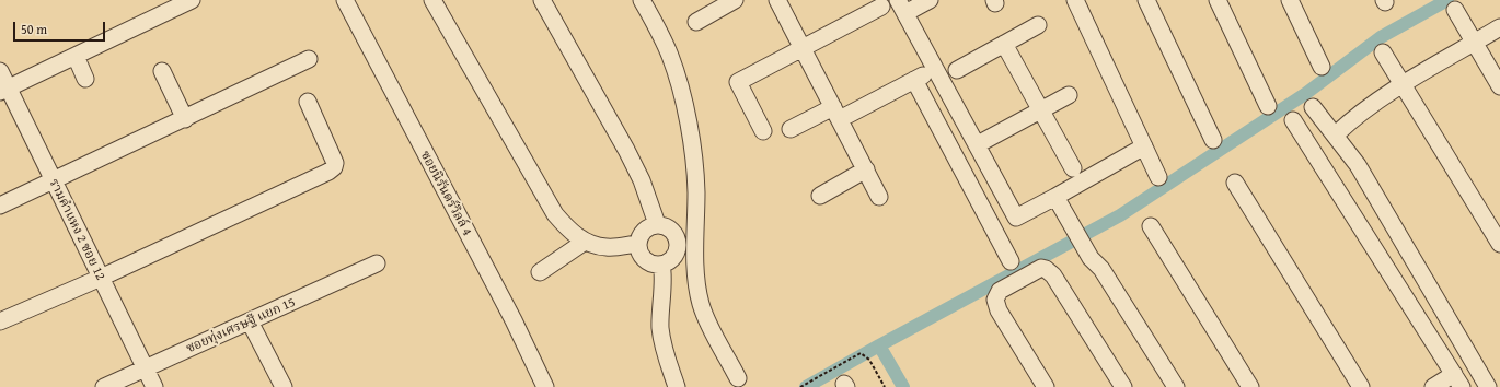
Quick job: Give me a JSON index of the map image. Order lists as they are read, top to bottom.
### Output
{
  "streets": {
    "street": ["ซอยนิรันดร์วิลล์ 4", "รามคำแหง 2 ซอย 12", "ซอยทุ่งเศรษฐี แยก 15"]
  },
  "crossings": [
    ["รามคำแหง 2 ซอย 12", "ซอยทุ่งเศรษฐี แยก 15"]
  ],
  "scale_bar": "50 m"
}
